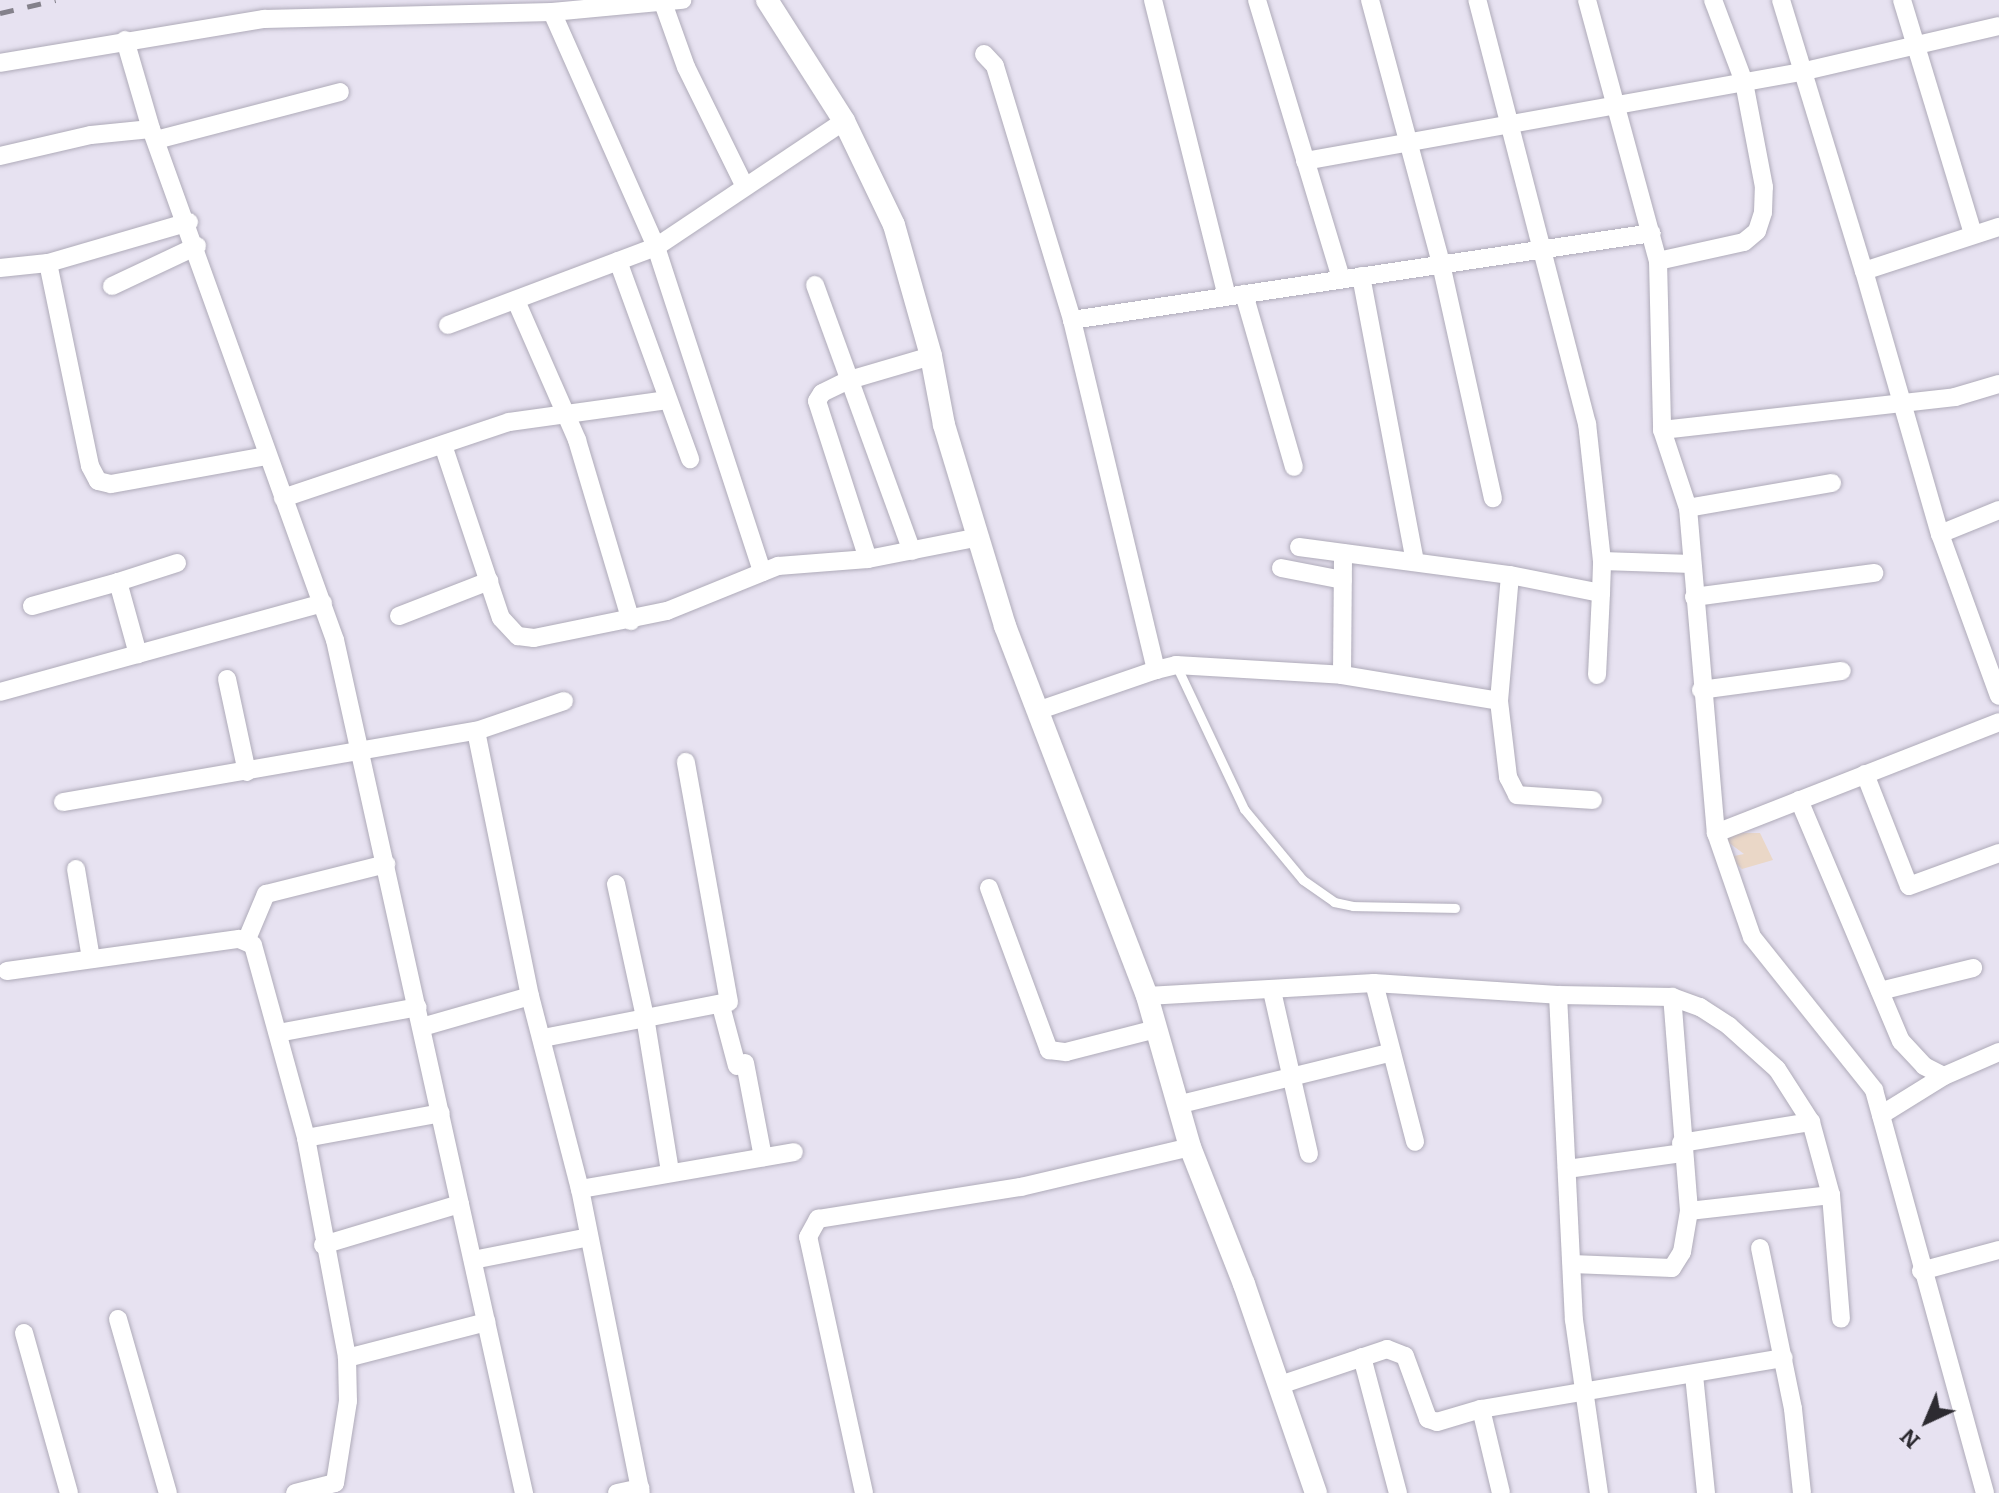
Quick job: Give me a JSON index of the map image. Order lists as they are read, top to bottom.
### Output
{
  "north": "bottom left"
}
